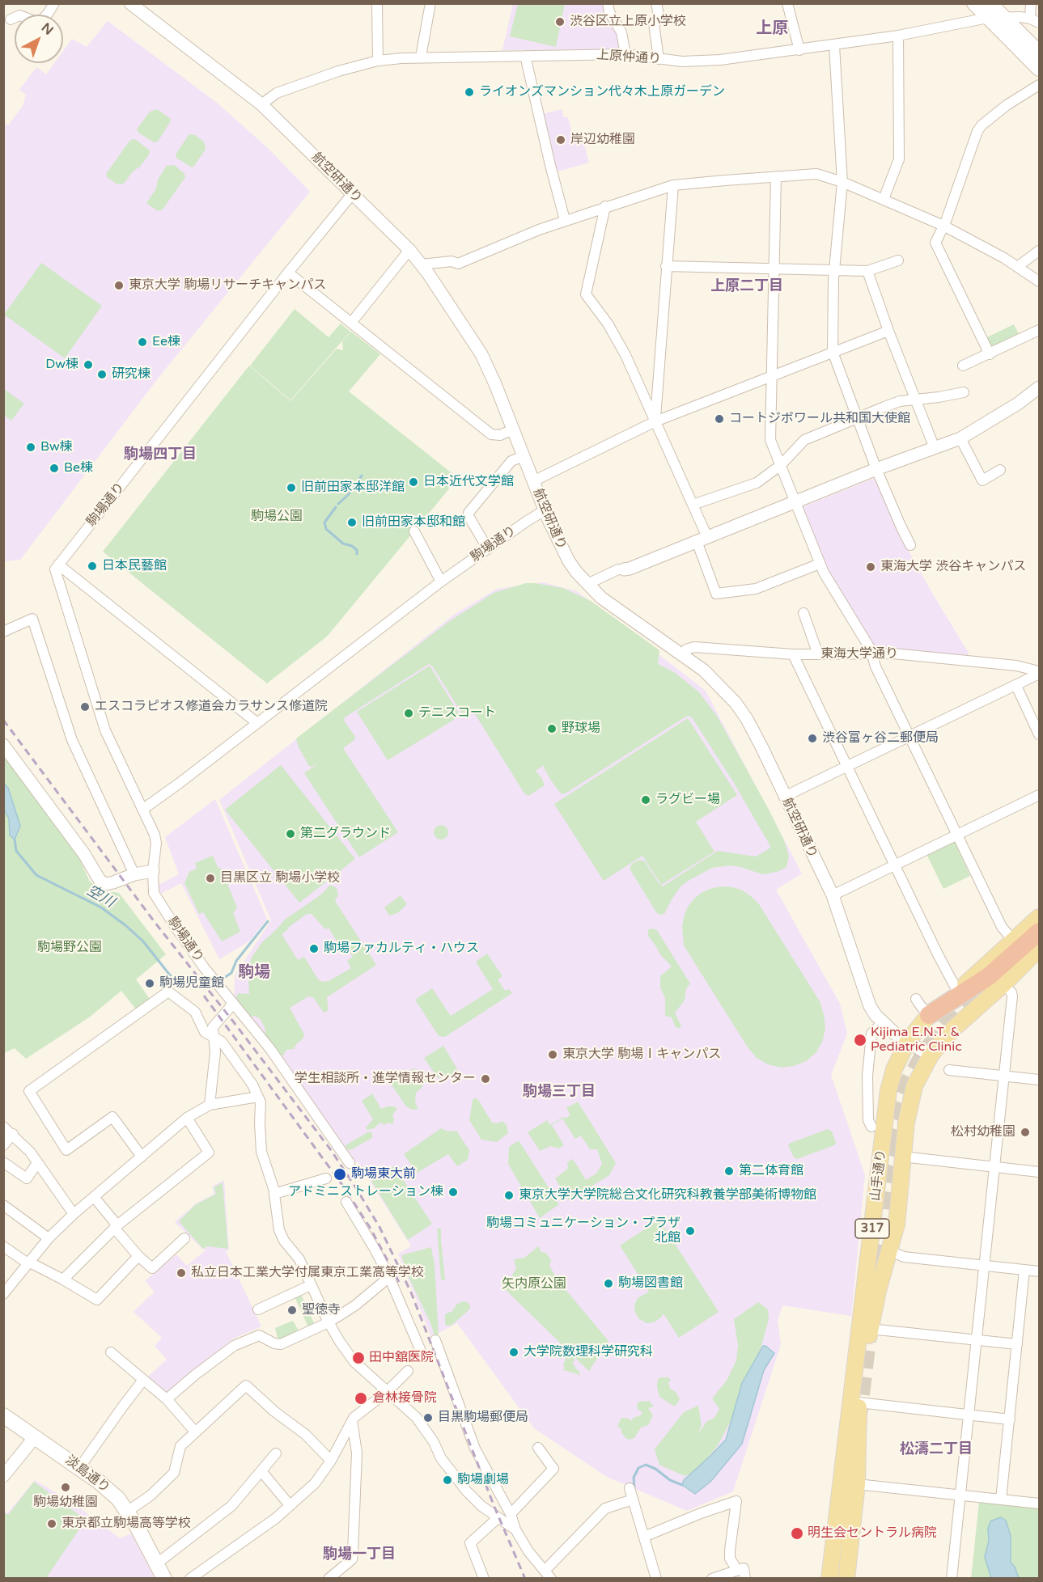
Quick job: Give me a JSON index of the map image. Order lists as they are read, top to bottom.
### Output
{
  "streets": {
    "main road": ["山手通り", "317", "淡島通り"],
    "street": [
      "上原仲通り",
      "航空研通り",
      "駒場通り",
      "東海大学通り"
    ]
  },
  "crossings": [
    ["上原仲通り", "航空研通り"],
    ["航空研通り", "駒場通り"],
    ["航空研通り", "東海大学通り"],
    ["航空研通り", "山手通り"],
    ["山手通り", "317"]
  ],
  "districts": [
    "上原",
    "上原二丁目",
    "駒場四丁目",
    "駒場",
    "駒場三丁目",
    "松濤二丁目",
    "駒場一丁目"
  ],
  "water": ["空川"],
  "parks": ["駒場公園", "駒場野公園", "矢内原公園"],
  "places": [
    "渋谷区立上原小学校",
    "ライオンズマンション代々木上原ガーデン",
    "岸辺幼稚園",
    "東京大学 駒場リサーチキャンパス",
    "Ee棟",
    "Dw棟",
    "研究棟",
    "コートジボワール共和国大使館",
    "Bw棟",
    "Be棟",
    "日本近代文学館",
    "旧前田家本邸洋館",
    "旧前田家本邸和館",
    "日本民藝館",
    "東海大学 渋谷キャンパス",
    "エスコラピオス修道会カラサンス修道院",
    "テニスコート",
    "野球場",
    "渋谷富ヶ谷二郵便局",
    "ラグビー場",
    "第二グラウンド",
    "目黒区立 駒場小学校",
    "駒場ファカルティ・ハウス",
    "駒場児童館",
    "Kijima E.N.T. & Pediatric Clinic",
    "東京大学 駒場Ⅰキャンパス",
    "学生相談所・進学情報センター",
    "松村幼稚園",
    "第二体育館",
    "駒場東大前",
    "アドミニストレーション棟",
    "東京大学大学院総合文化研究科教養学部美術博物館",
    "駒場コミュニケーション・プラザ 北館",
    "私立日本工業大学付属東京工業高等学校",
    "駒場図書館",
    "聖徳寺",
    "大学院数理科学研究科",
    "田中舘医院",
    "倉林接骨院",
    "目黒駒場郵便局",
    "駒場劇場",
    "駒場幼稚園",
    "東京都立駒場高等学校",
    "明生会セントラル病院"
  ],
  "north": "top right"
}
